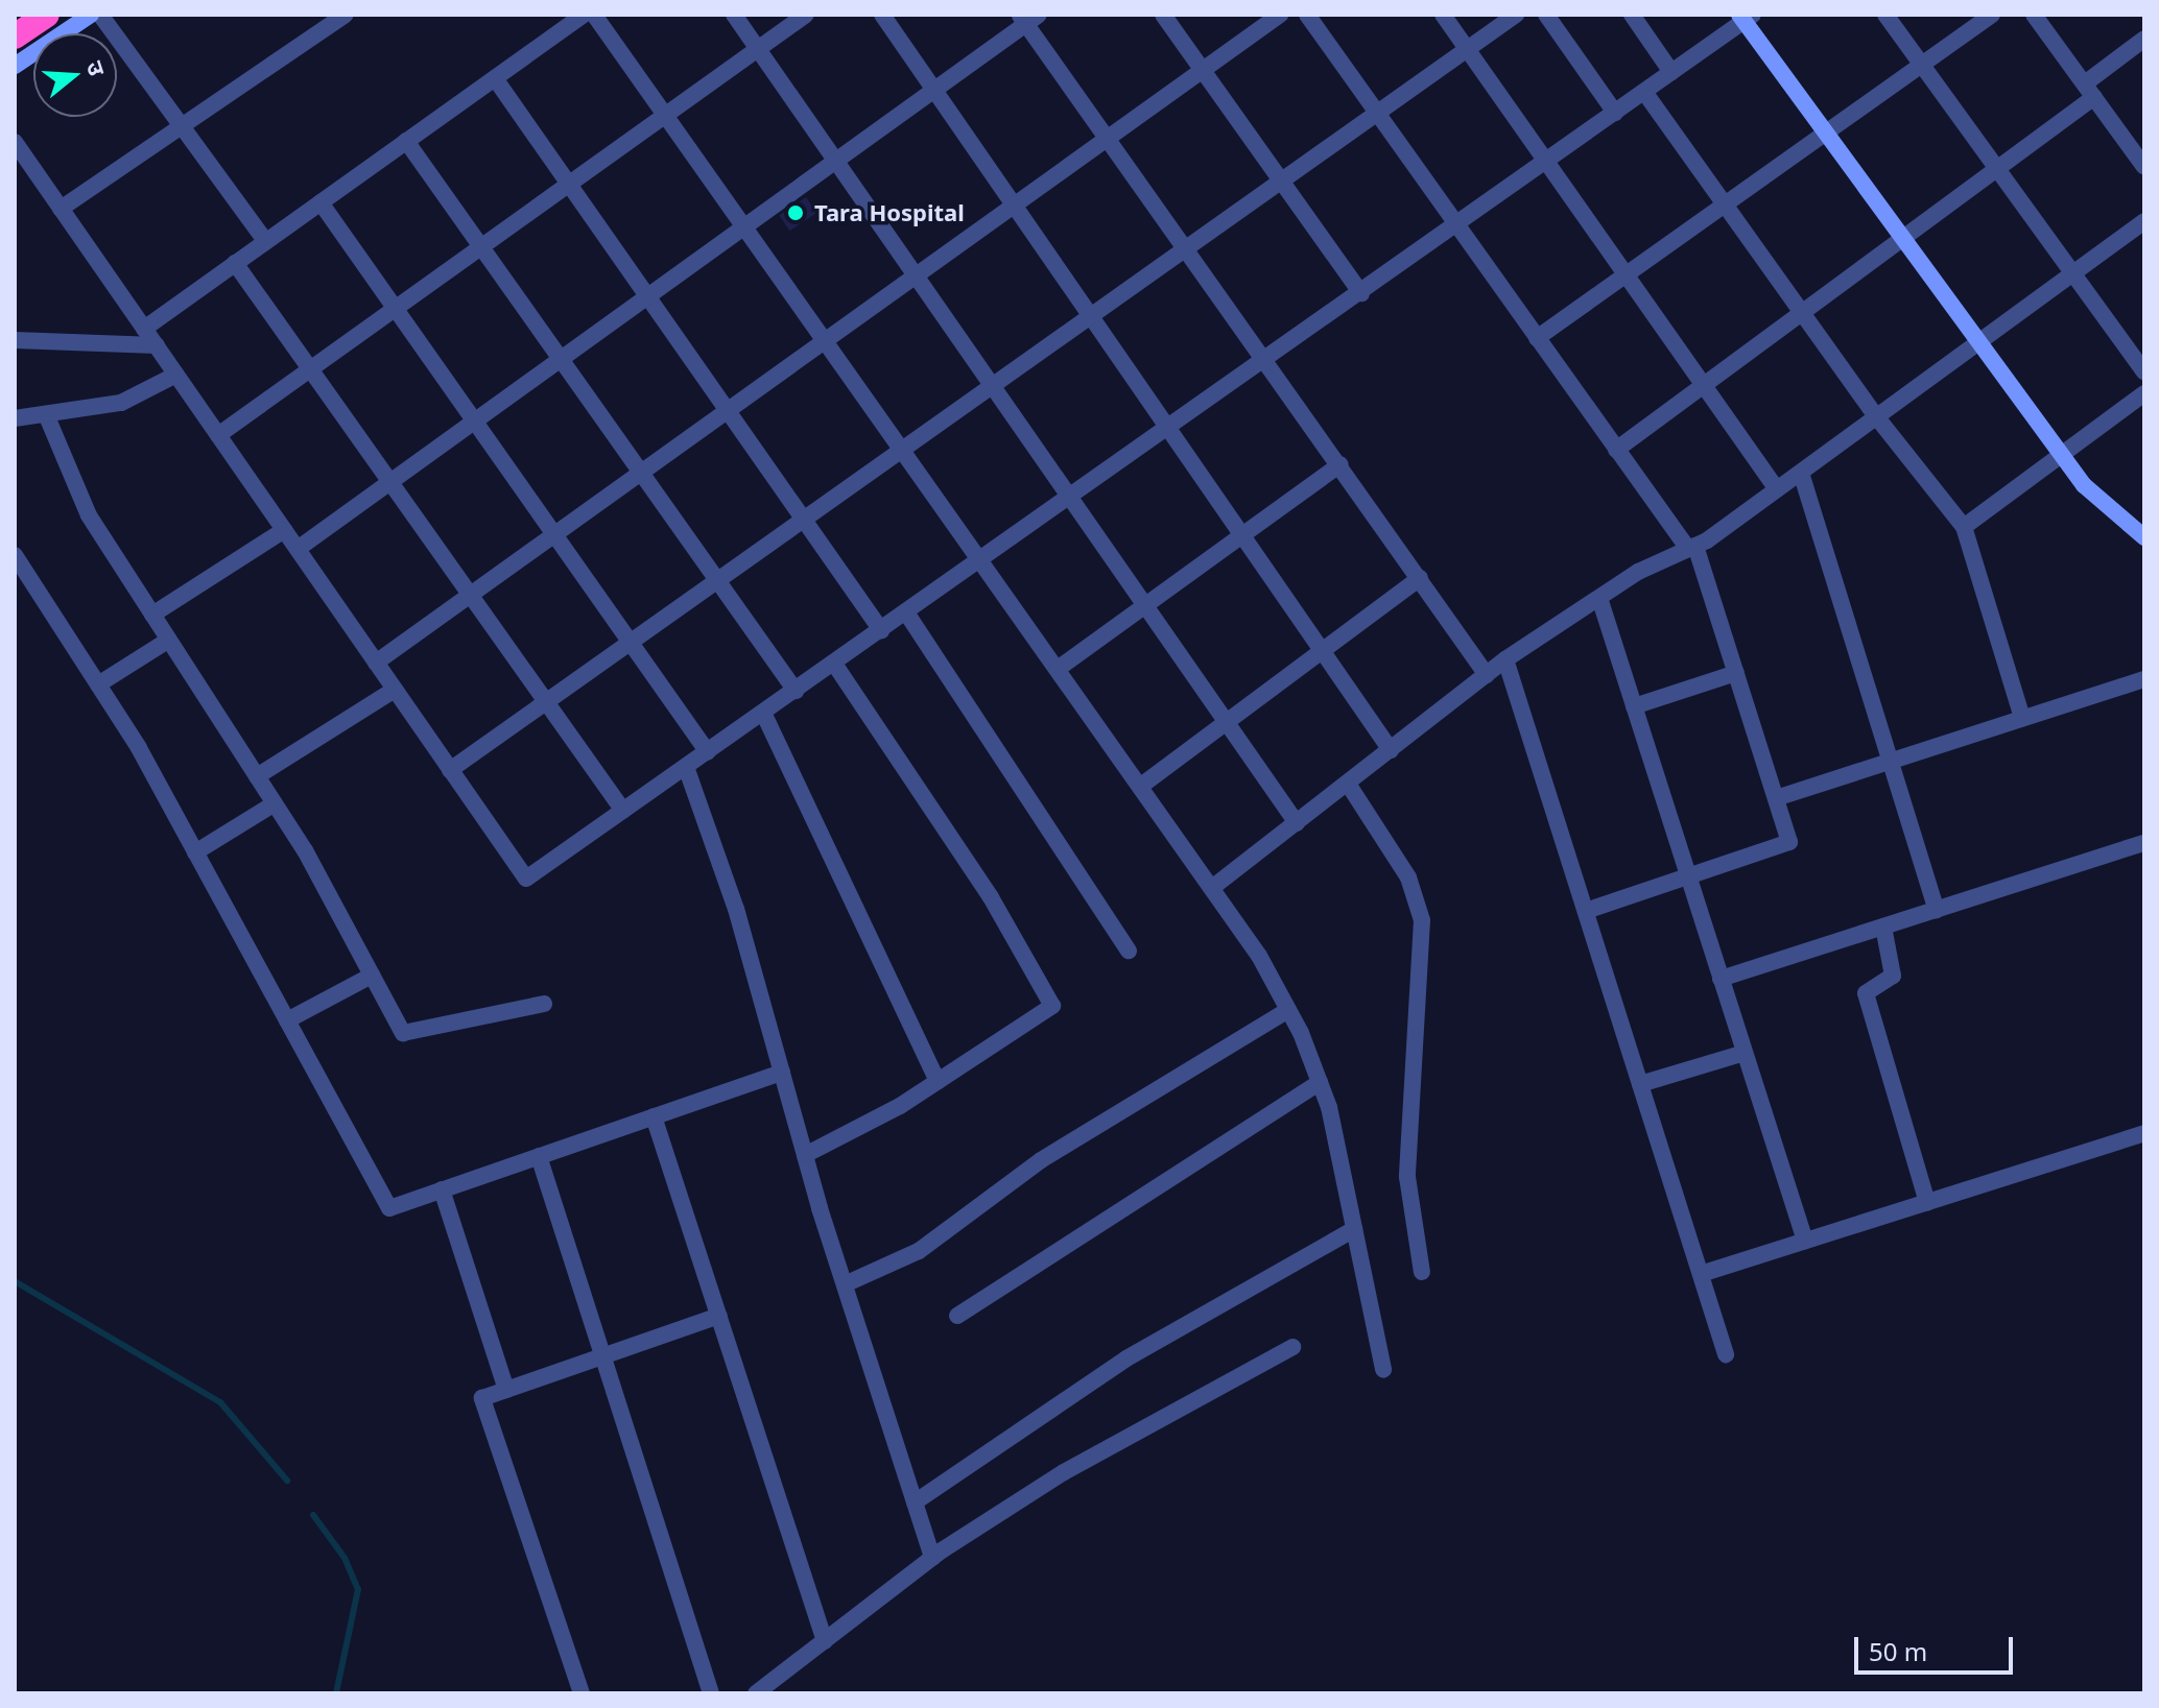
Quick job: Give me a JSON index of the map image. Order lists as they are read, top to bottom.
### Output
{
  "places": ["Tara Hospital"],
  "scale_bar": "50 m",
  "north": "right"
}
